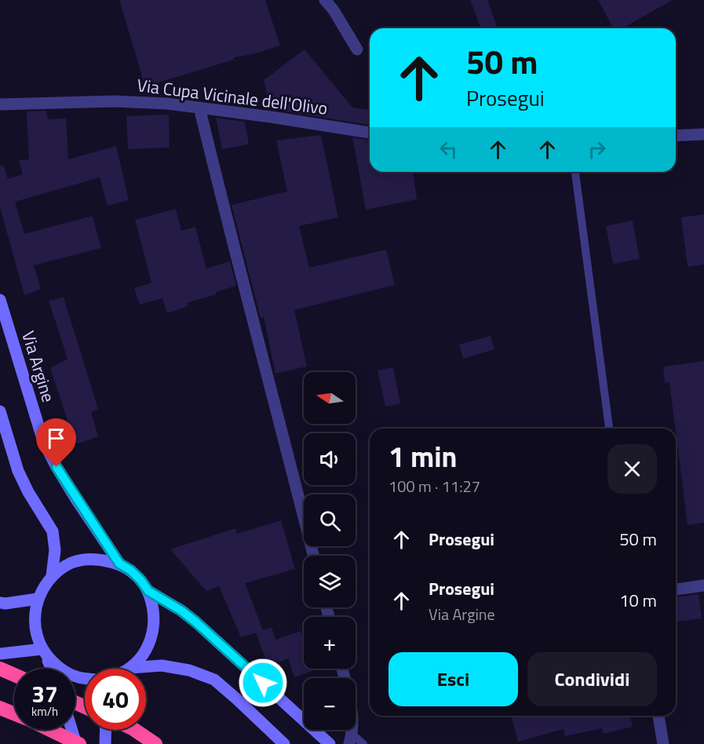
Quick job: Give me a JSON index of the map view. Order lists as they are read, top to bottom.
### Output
{
  "streets": {
    "street": ["Via Cupa Vicinale dell'Olivo", "Via Argine"]
  },
  "north": "left",
  "page": {
    "turn": ["50 m", "Prosegui"],
    "map_buttons": ["+", "−"],
    "heading": ["1 min", "100 m · 11:27"],
    "list": [
      {
        "name": "Prosegui",
        "value": "50 m"
      },
      {
        "name": "Prosegui",
        "note": "Via Argine",
        "value": "10 m"
      }
    ],
    "buttons": ["Esci", "Condividi"],
    "speed": "37 km/h",
    "limit": "40"
  }
}
